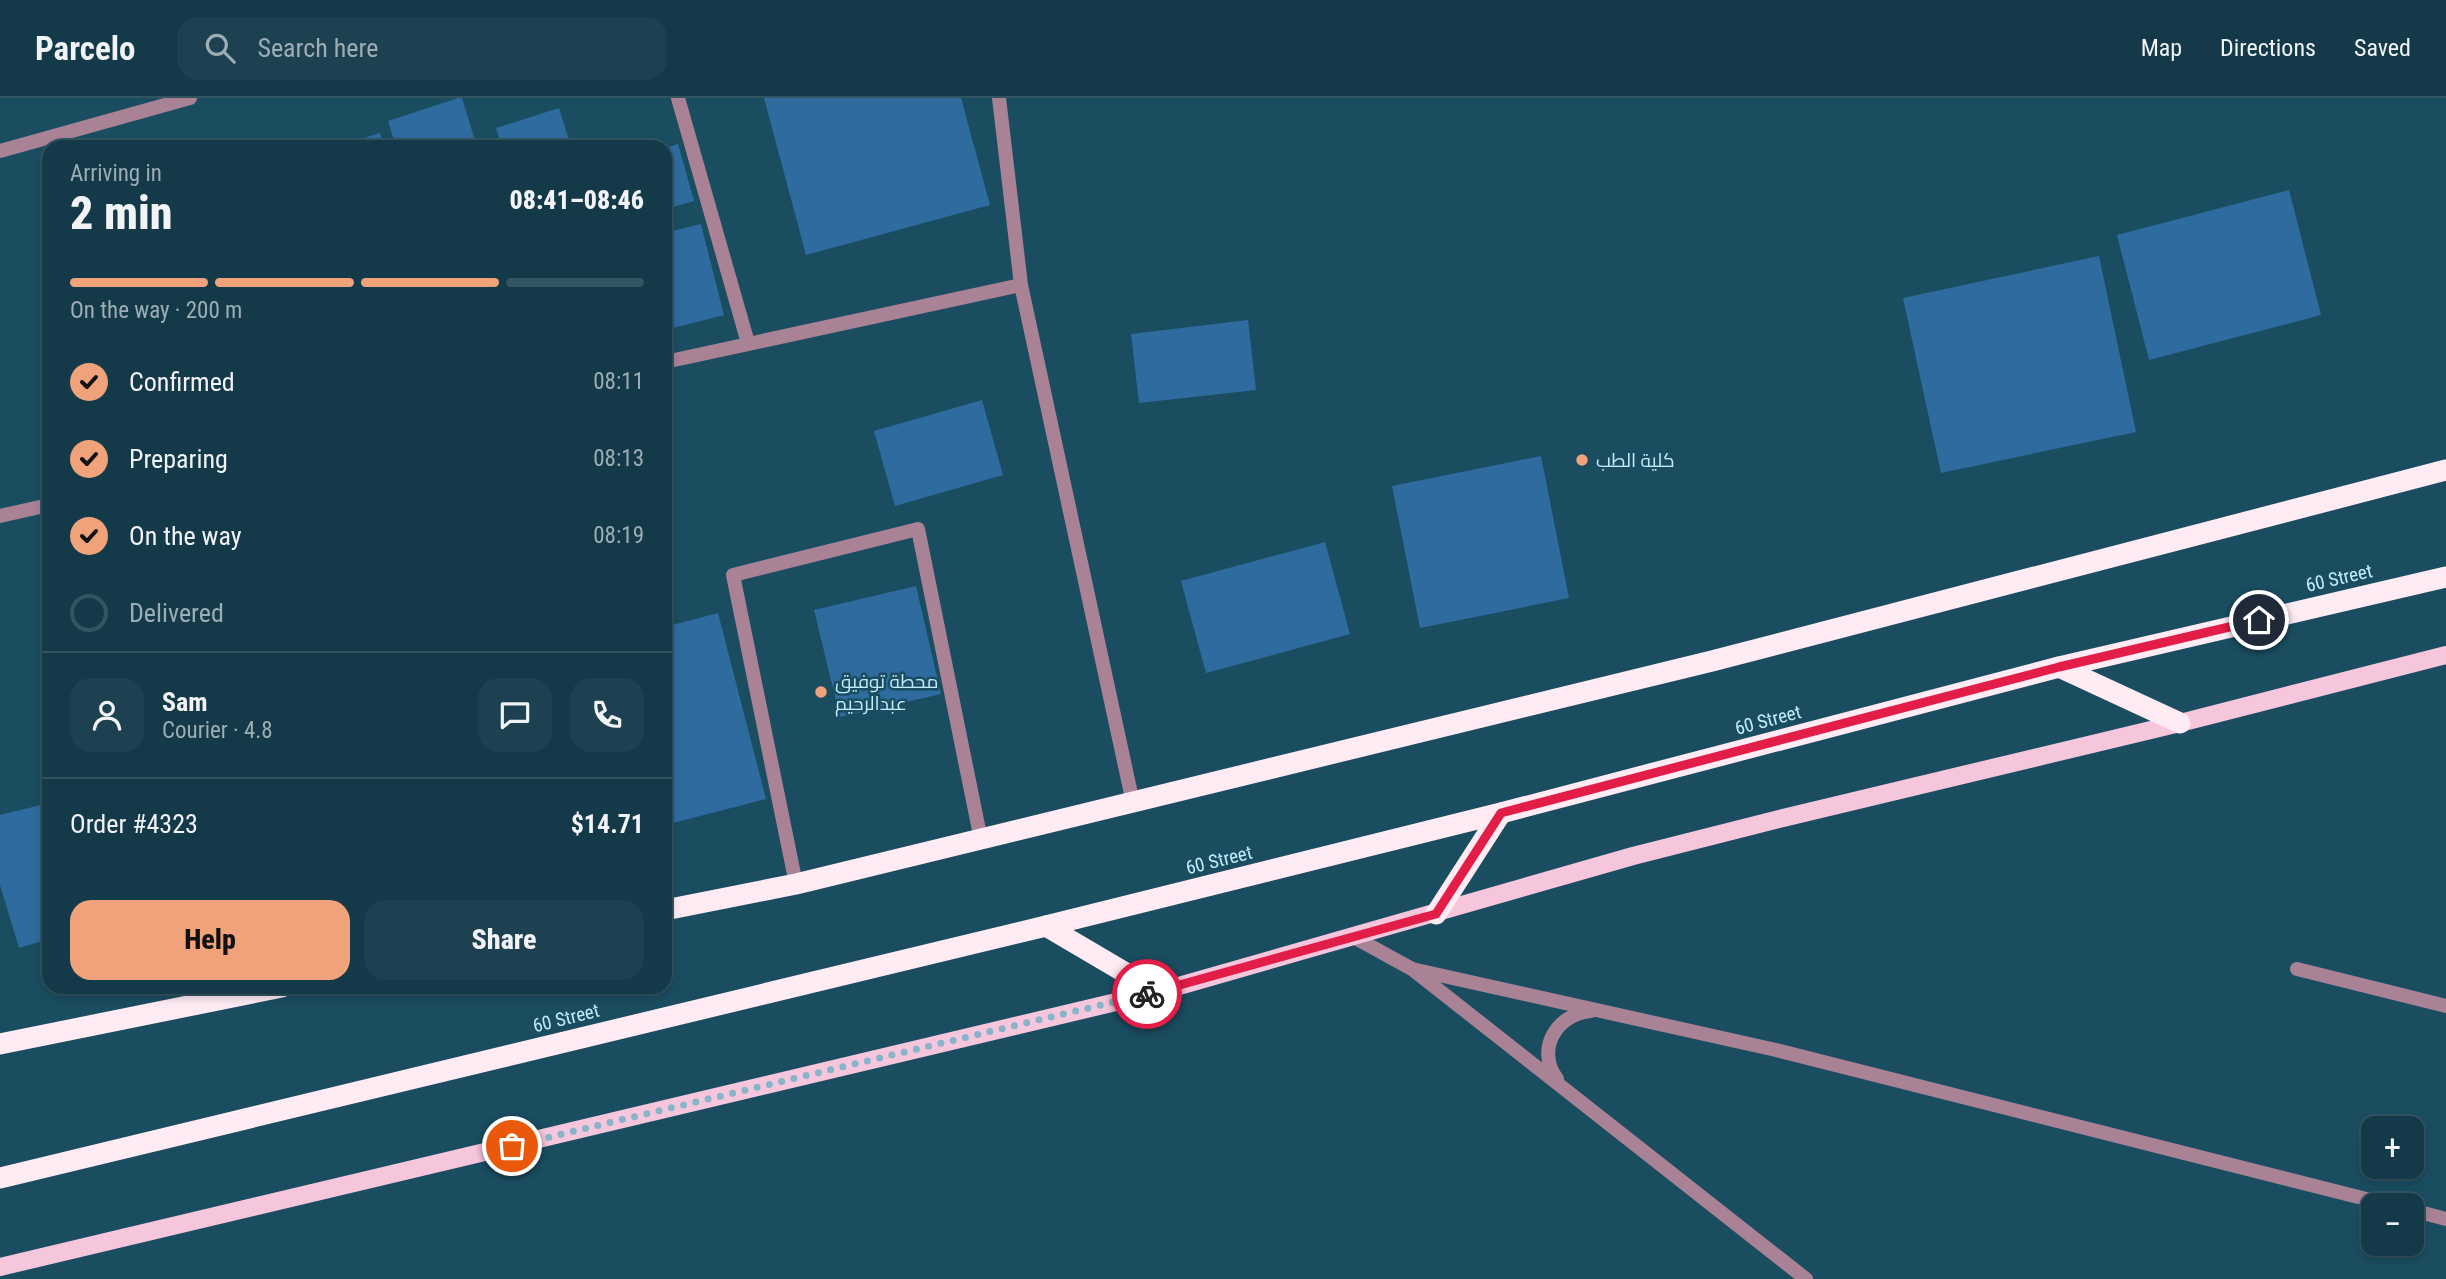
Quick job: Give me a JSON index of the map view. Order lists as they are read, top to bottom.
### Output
{
  "streets": {
    "highway": ["60 Street"]
  },
  "places": ["كلية الطب", "محطة توفيق عبدالرحيم"],
  "page": {
    "header": "Parcelo",
    "search": "Search here",
    "nav": ["Map", "Directions", "Saved"],
    "heading": ["2 min", "Arriving in", "08:41–08:46"],
    "panel": [
      "Sam",
      "Courier · 4.8",
      "Order #4323",
      "$14.71"
    ],
    "bar": "On the way · 200 m",
    "list": [
      ["Confirmed", "08:11"],
      ["Preparing", "08:13"],
      ["On the way", "08:19"],
      "Delivered"
    ],
    "buttons": ["Help", "Share"],
    "map_buttons": ["+", "−"]
  }
}
